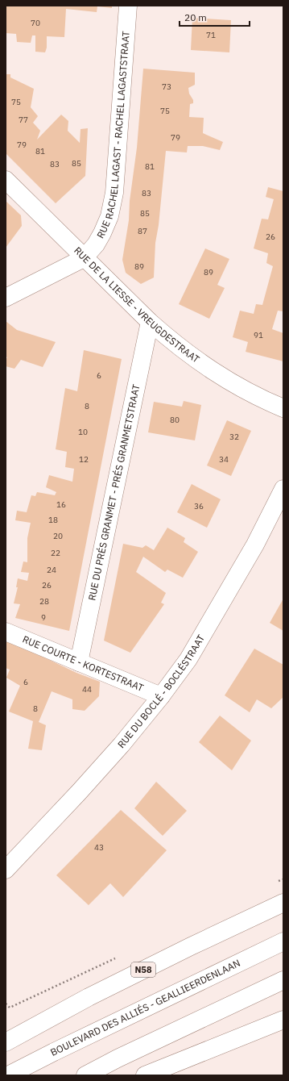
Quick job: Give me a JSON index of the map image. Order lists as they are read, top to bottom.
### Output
{
  "streets": {
    "main road": [
      "RUE RACHEL LAGAST - RACHEL LAGASTSTRAAT",
      "RUE DE LA LIESSE - VREUGDESTRAAT",
      "RUE DU PRÉS GRANMET - PRÉS GRANMETSTRAAT",
      "RUE COURTE - KORTESTRAAT",
      "RUE DU BOCLÉ - BOCLÉSTRAAT",
      "N58",
      "BOULEVARD DES ALLIÉS - GEALLIEERDENLAAN"
    ]
  },
  "crossings": [
    ["RUE RACHEL LAGAST - RACHEL LAGASTSTRAAT", "RUE DE LA LIESSE - VREUGDESTRAAT"],
    ["RUE DE LA LIESSE - VREUGDESTRAAT", "RUE DU PRÉS GRANMET - PRÉS GRANMETSTRAAT"],
    ["RUE DU PRÉS GRANMET - PRÉS GRANMETSTRAAT", "RUE COURTE - KORTESTRAAT"],
    ["RUE COURTE - KORTESTRAAT", "RUE DU BOCLÉ - BOCLÉSTRAAT"]
  ],
  "house_numbers": [
    "70",
    "71",
    "73",
    "75",
    "75",
    "77",
    "79",
    "79",
    "81",
    "85",
    "83",
    "81",
    "83",
    "85",
    "87",
    "26",
    "89",
    "89",
    "91",
    "6",
    "8",
    "80",
    "10",
    "32",
    "12",
    "34",
    "16",
    "36",
    "18",
    "20",
    "22",
    "24",
    "26",
    "28",
    "9",
    "6",
    "44",
    "8",
    "43"
  ],
  "scale_bar": "20 m"
}
